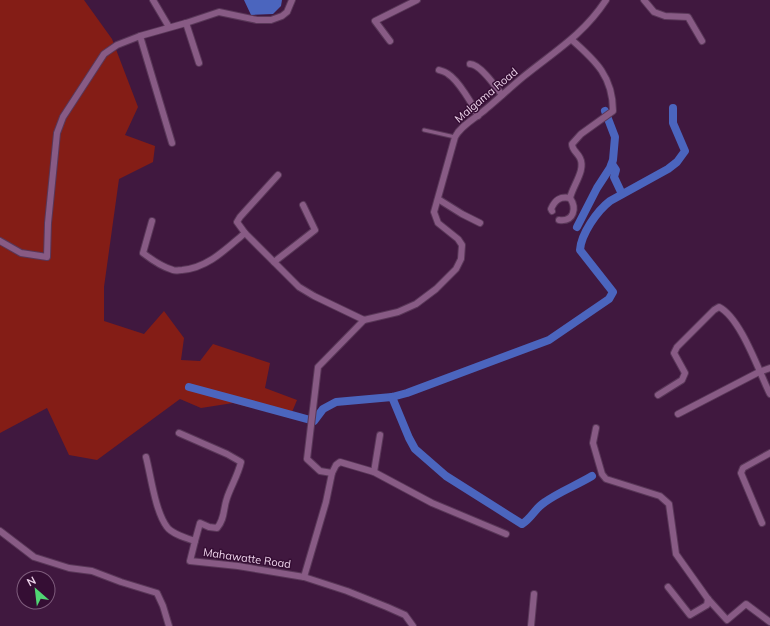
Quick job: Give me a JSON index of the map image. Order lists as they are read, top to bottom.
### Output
{
  "streets": {
    "street": ["Malgama Road", "Mahawatte Road"]
  },
  "north": "top left"
}
